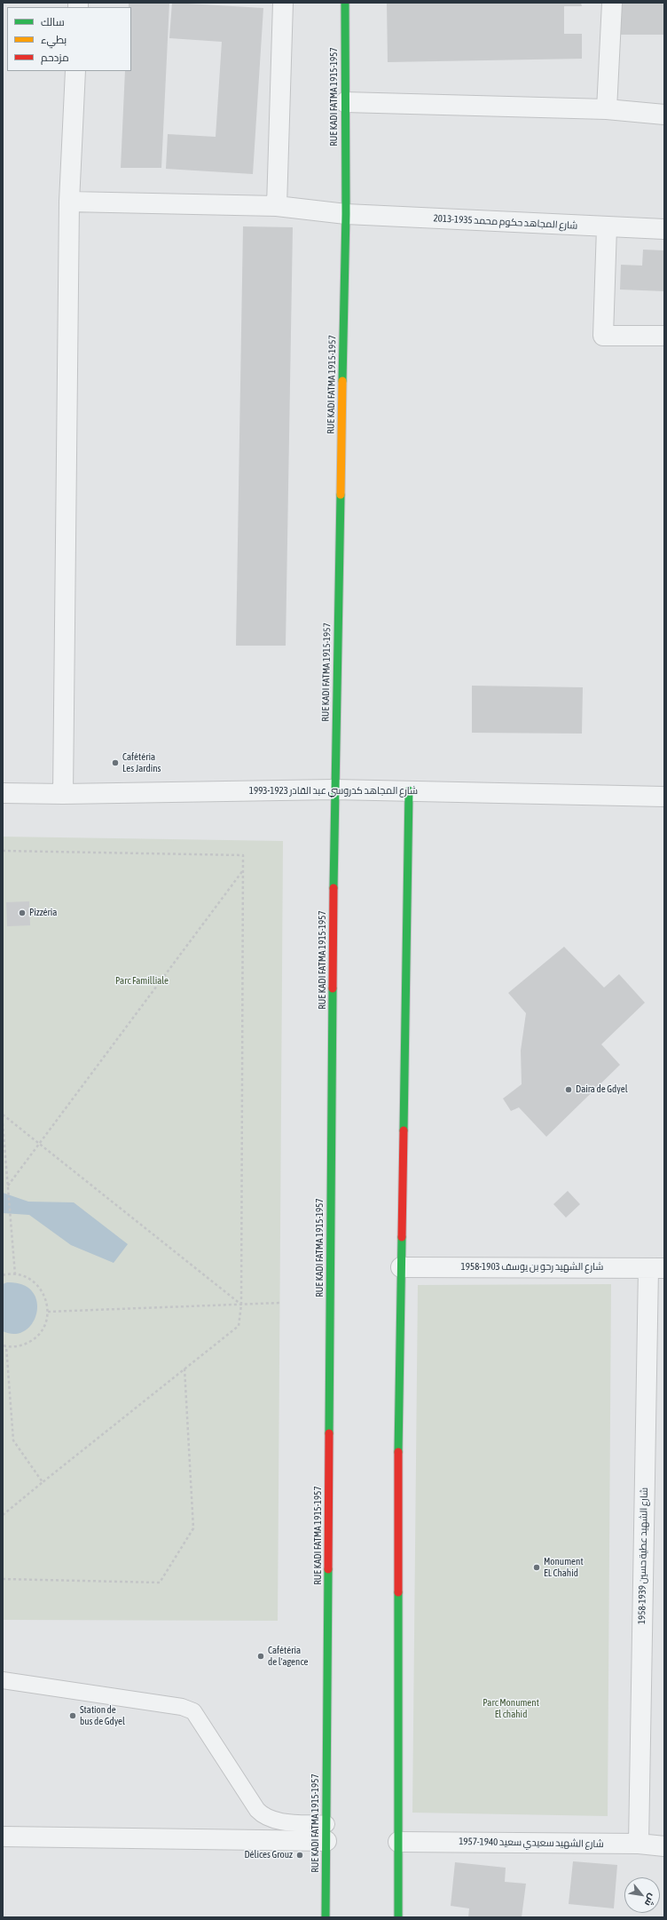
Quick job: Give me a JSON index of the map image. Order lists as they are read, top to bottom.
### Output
{
  "streets": {
    "street": [
      "RUE KADI FATMA 1915-1957",
      "شارع المجاهد حكوم محمد 1935-2013",
      "شارع المجاهد كدروسي عبد القادر 1923-1993",
      "شارع الشهيد رحو بن يوسف 1903-1958",
      "شارع الشهيد عطية حسين 1939-1958",
      "شارع الشهيد سعيدي سعيد 1940-1957"
    ]
  },
  "crossings": [
    ["RUE KADI FATMA 1915-1957", "شارع المجاهد حكوم محمد 1935-2013"],
    ["RUE KADI FATMA 1915-1957", "شارع المجاهد كدروسي عبد القادر 1923-1993"],
    ["شارع الشهيد رحو بن يوسف 1903-1958", "شارع الشهيد عطية حسين 1939-1958"],
    ["شارع الشهيد عطية حسين 1939-1958", "شارع الشهيد سعيدي سعيد 1940-1957"]
  ],
  "parks": ["Parc Familliale", "Parc Monument El chahid"],
  "places": [
    "Cafétéria Les Jardins",
    "Pizzéria",
    "Daira de Gdyel",
    "Monument EL Chahid",
    "Cafétéria de l'agence",
    "Station de bus de Gdyel",
    "Délices Grouz"
  ],
  "legend": ["سالك", "بطيء", "مزدحم"],
  "north": "bottom right"
}
